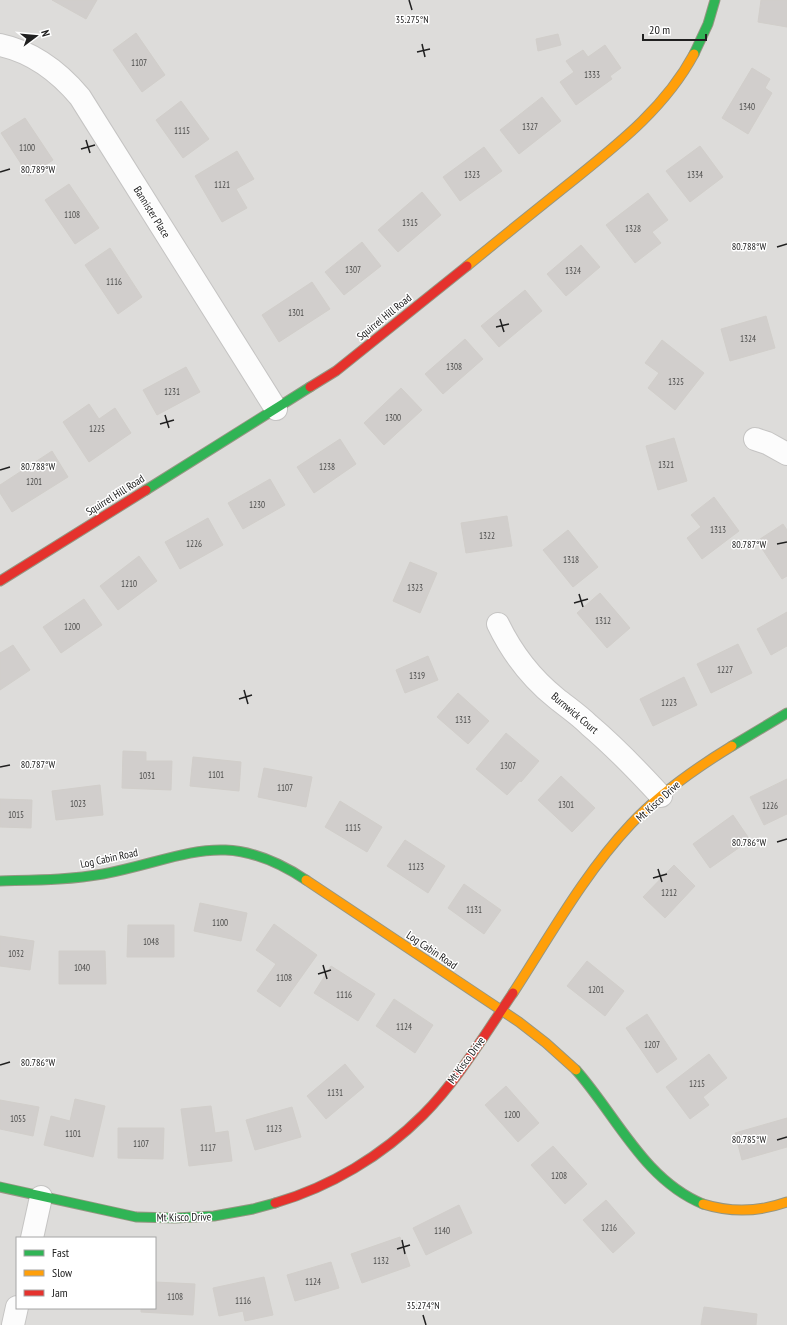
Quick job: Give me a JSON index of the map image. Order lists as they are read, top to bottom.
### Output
{
  "streets": {
    "street": [
      "Bannister Place",
      "Squirrel Hill Road",
      "Burnwick Court",
      "Mt Kisco Drive",
      "Log Cabin Road"
    ]
  },
  "crossings": [
    ["Bannister Place", "Squirrel Hill Road"],
    ["Burnwick Court", "Mt Kisco Drive"],
    ["Mt Kisco Drive", "Log Cabin Road"]
  ],
  "house_numbers": [
    "1107",
    "1333",
    "1340",
    "1327",
    "1115",
    "1100",
    "1323",
    "1334",
    "1121",
    "1108",
    "1315",
    "1328",
    "1307",
    "1324",
    "1116",
    "1301",
    "1324",
    "1308",
    "1325",
    "1231",
    "1300",
    "1225",
    "1321",
    "1238",
    "1201",
    "1230",
    "1313",
    "1322",
    "1226",
    "1318",
    "1210",
    "1323",
    "1312",
    "1200",
    "1227",
    "1319",
    "1223",
    "1313",
    "1307",
    "1101",
    "1031",
    "1107",
    "1023",
    "1301",
    "1226",
    "1015",
    "1115",
    "1123",
    "1212",
    "1131",
    "1100",
    "1048",
    "1032",
    "1040",
    "1108",
    "1201",
    "1116",
    "1124",
    "1207",
    "1215",
    "1131",
    "1200",
    "1055",
    "1123",
    "1101",
    "1107",
    "1117",
    "1208",
    "1216",
    "1140",
    "1132",
    "1124",
    "1108",
    "1116"
  ],
  "legend": ["Fast", "Slow", "Jam"],
  "scale_bar": "20 m",
  "north": "right",
  "coordinates": [
    "35.275°N",
    "80.789°W",
    "80.788°W",
    "80.787°W",
    "80.786°W",
    "80.785°W",
    "35.274°N"
  ]
}
